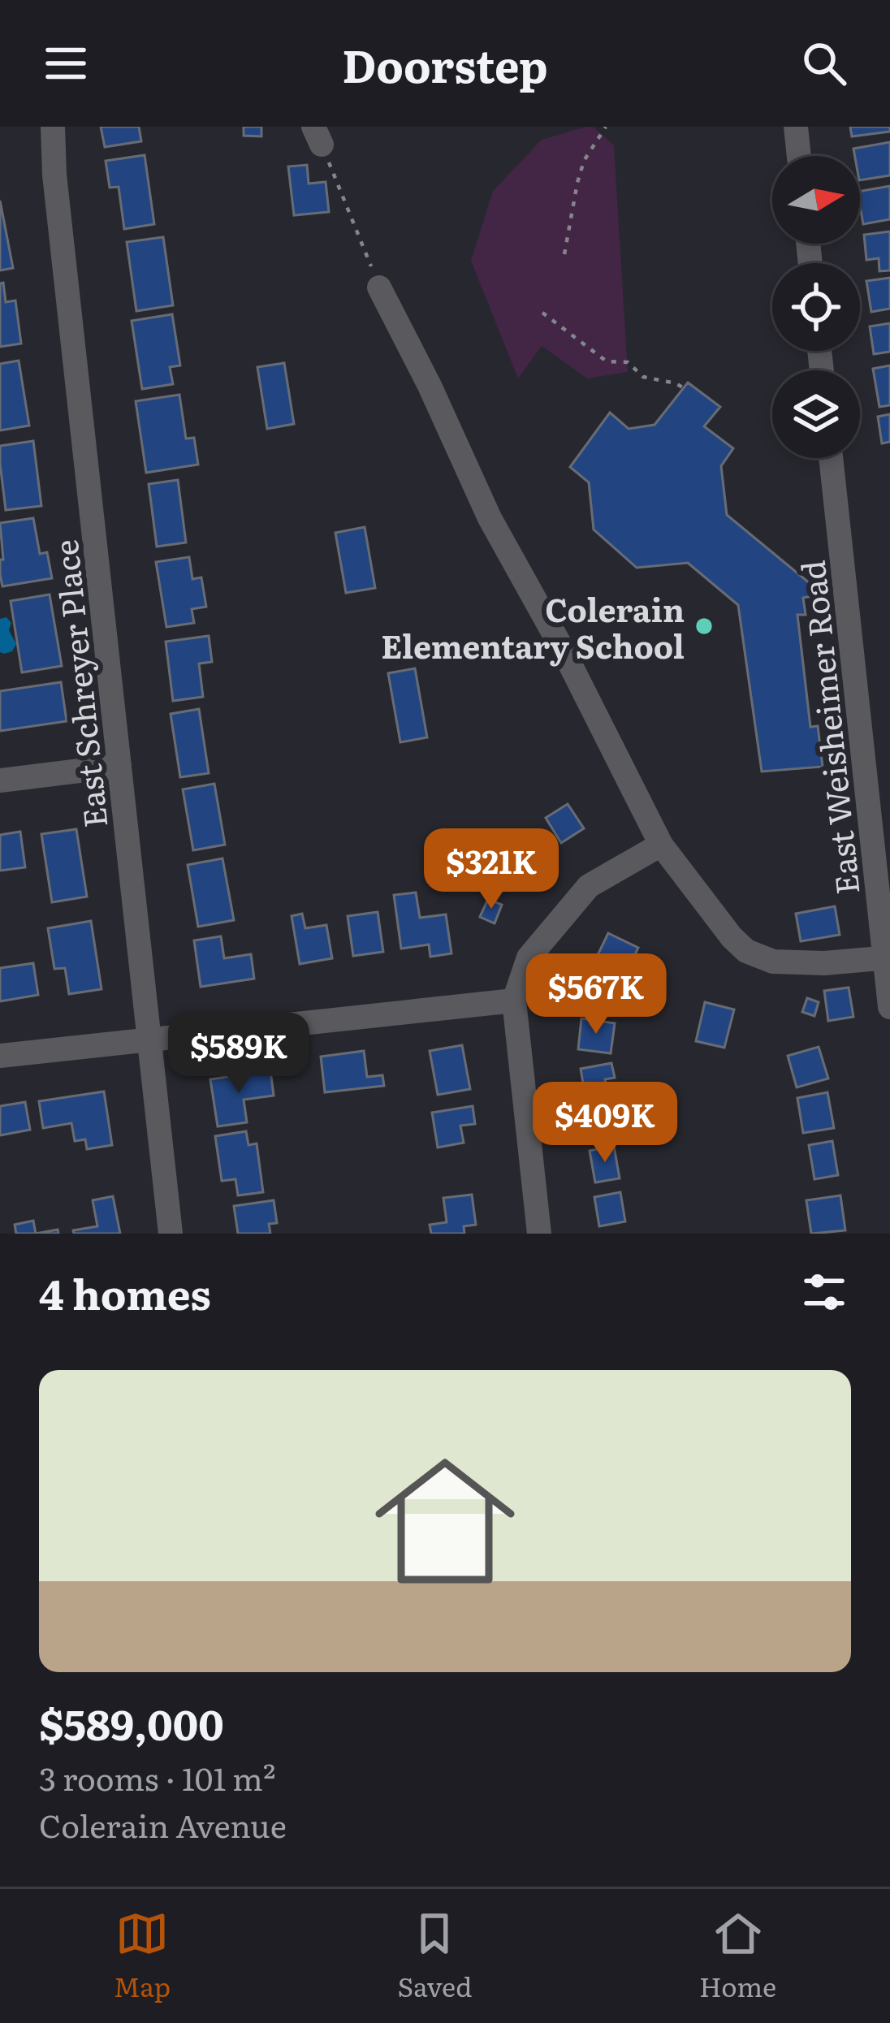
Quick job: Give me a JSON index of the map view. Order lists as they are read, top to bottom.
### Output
{
  "streets": {
    "street": ["East Schreyer Place", "East Weisheimer Road"]
  },
  "places": ["Colerain Elementary School"],
  "north": "right",
  "page": {
    "header": "Doorstep",
    "price": [
      "$321K",
      "$567K",
      "$589K",
      "$409K"
    ],
    "heading": "4 homes",
    "list": [
      {
        "name": "$589,000",
        "note": "3 rooms · 101 m² · Colerain Avenue"
      }
    ],
    "tabs": ["Map", "Saved", "Home"]
  }
}
